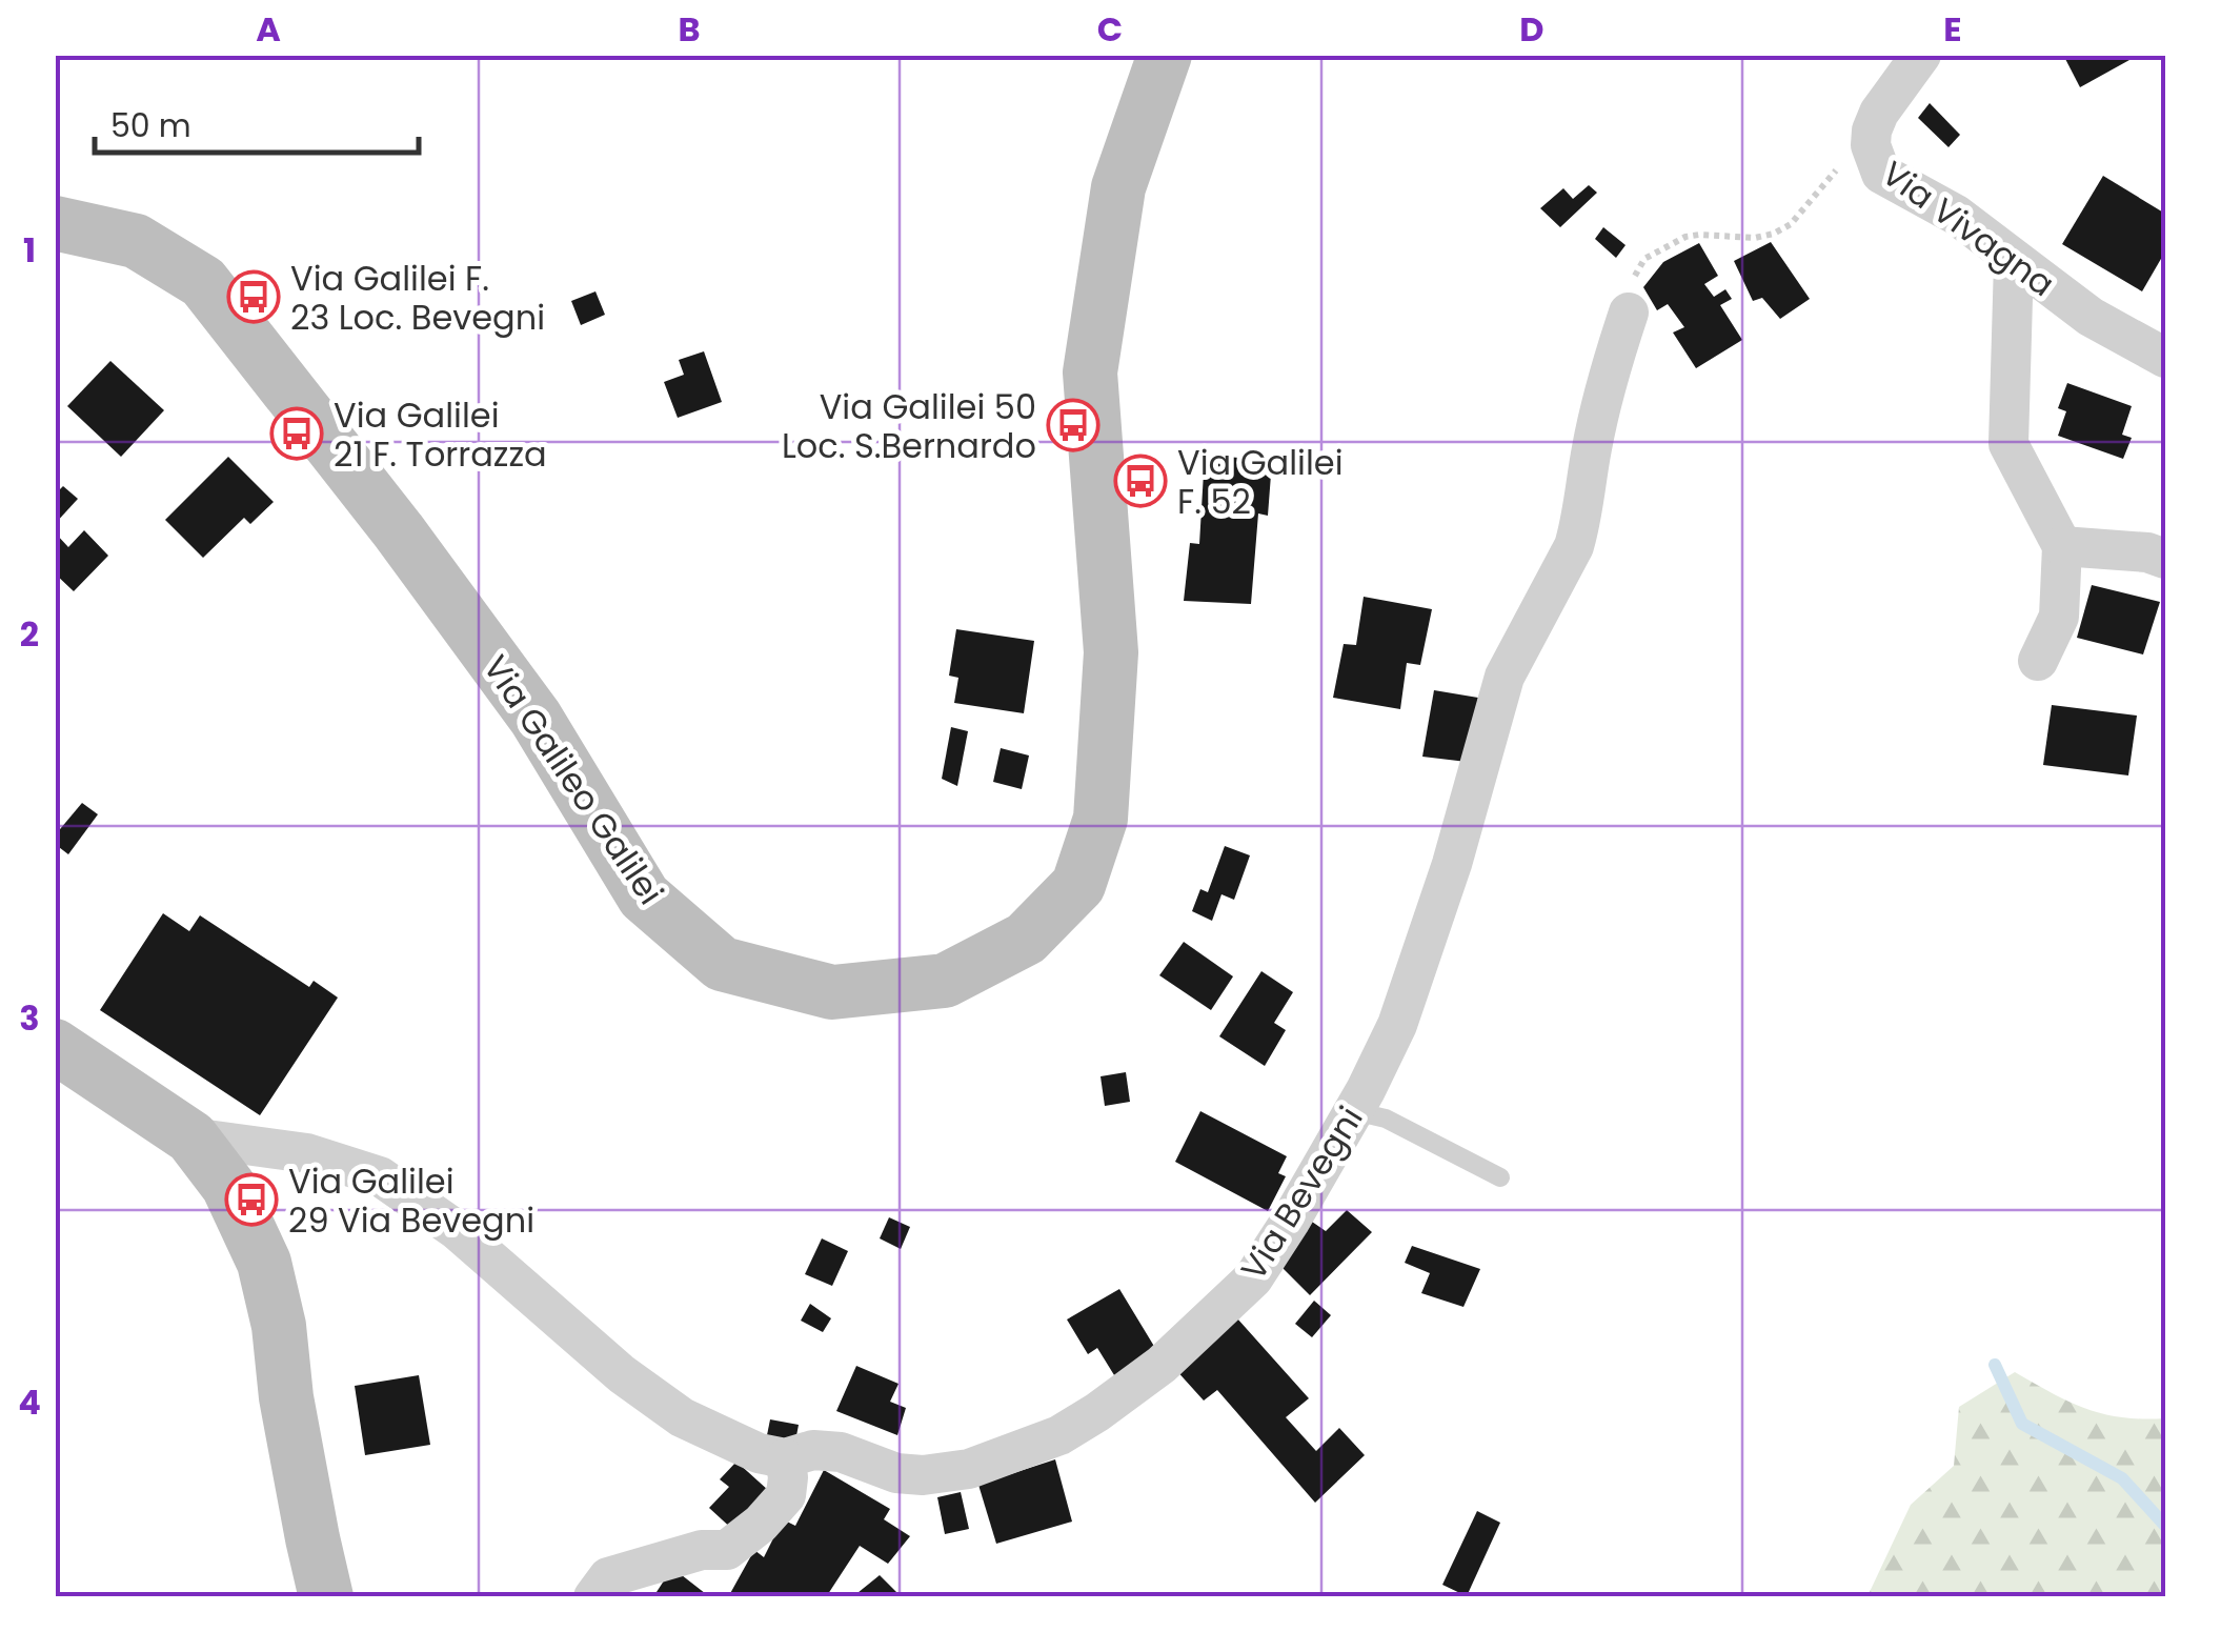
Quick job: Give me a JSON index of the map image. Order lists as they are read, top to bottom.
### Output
{
  "streets": {
    "main road": ["Via Galileo Galilei"],
    "street": ["Via Vivagna", "Via Bevegni"]
  },
  "places": {
    "bus stop": [
      "Via Galilei F. 23 Loc. Bevegni",
      "Via Galilei 50 Loc. S.Bernardo",
      "Via Galilei 21 F. Torrazza",
      "Via Galilei F. 52",
      "Via Galilei 29 Via Bevegni"
    ]
  },
  "scale_bar": "50 m",
  "grid": {
    "columns": [
      "A",
      "B",
      "C",
      "D",
      "E"
    ],
    "rows": [
      "1",
      "2",
      "3",
      "4"
    ]
  }
}
